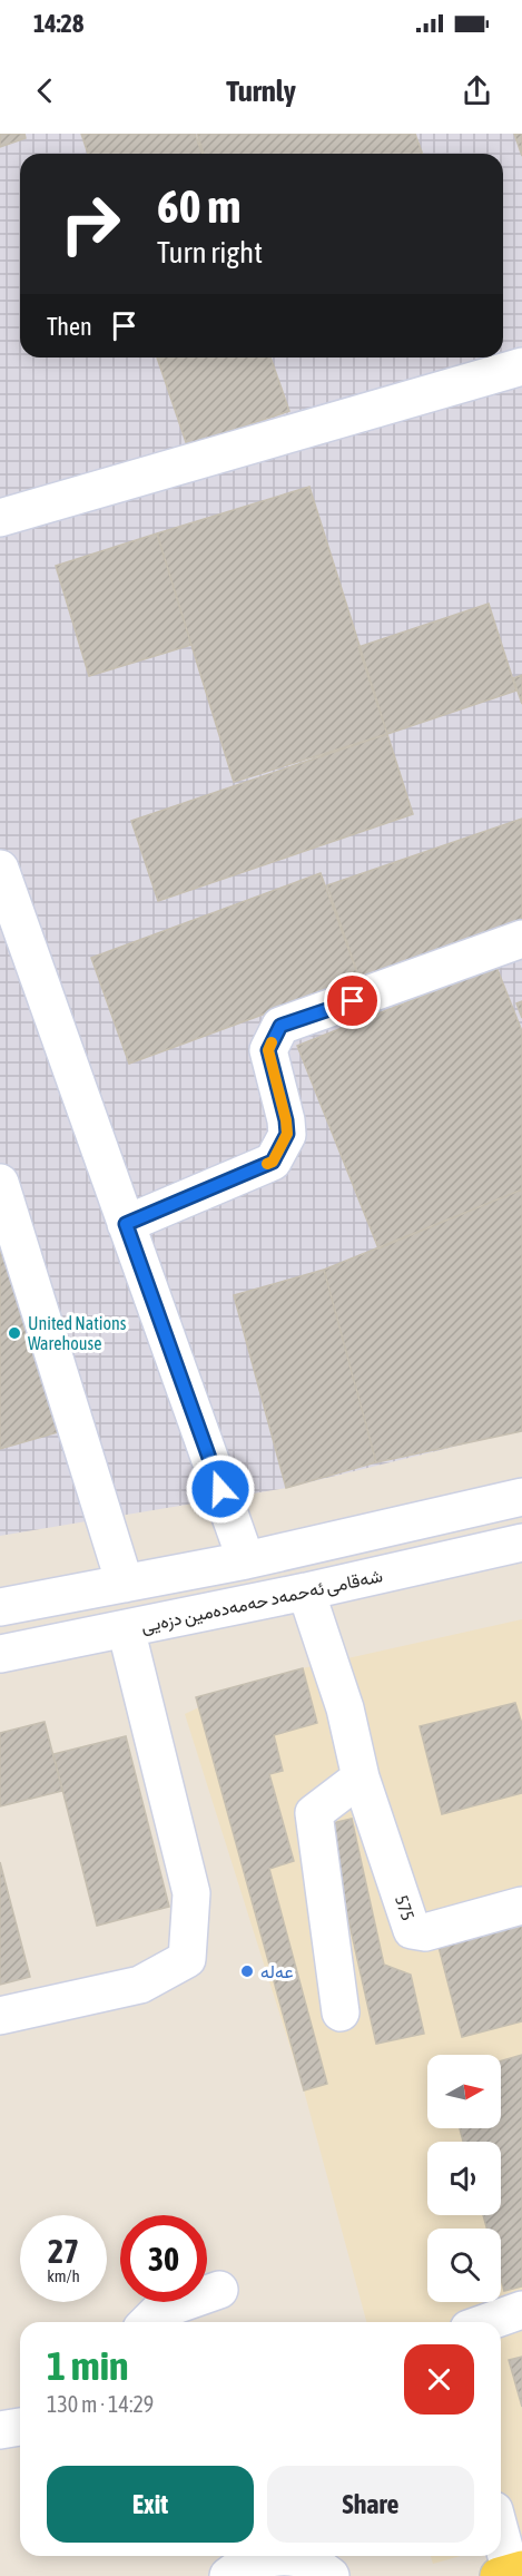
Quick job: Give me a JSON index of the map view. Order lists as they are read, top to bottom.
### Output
{
  "streets": {
    "street": ["شەقامی ئەحمەد حەمەدەمین دزەیی", "575"]
  },
  "places": ["United Nations Warehouse", "عەلە"],
  "north": "right",
  "page": {
    "status": "14:28",
    "header": "Turnly",
    "turn": ["60 m", "Turn right"],
    "then": "Then",
    "speed": "27 km/h",
    "limit": "30",
    "heading": ["1 min", "130 m · 14:29"],
    "buttons": ["Exit", "Share"]
  }
}
